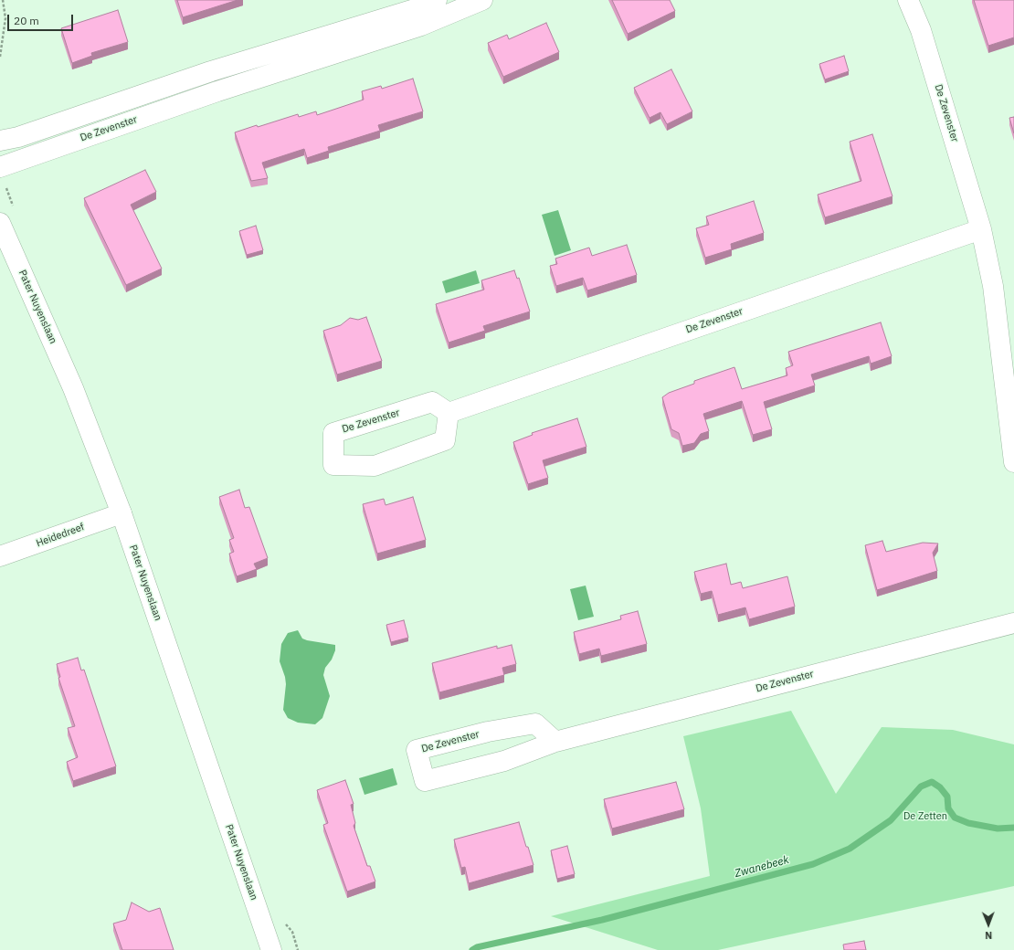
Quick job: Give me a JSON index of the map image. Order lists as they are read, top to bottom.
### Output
{
  "streets": {
    "street": ["De Zevenster", "Pater Nuyenslaan", "Heidedreef"]
  },
  "crossings": [
    ["Pater Nuyenslaan", "Heidedreef"]
  ],
  "water": ["Zwanebeek"],
  "parks": ["De Zetten"],
  "scale_bar": "20 m",
  "north": "bottom"
}
